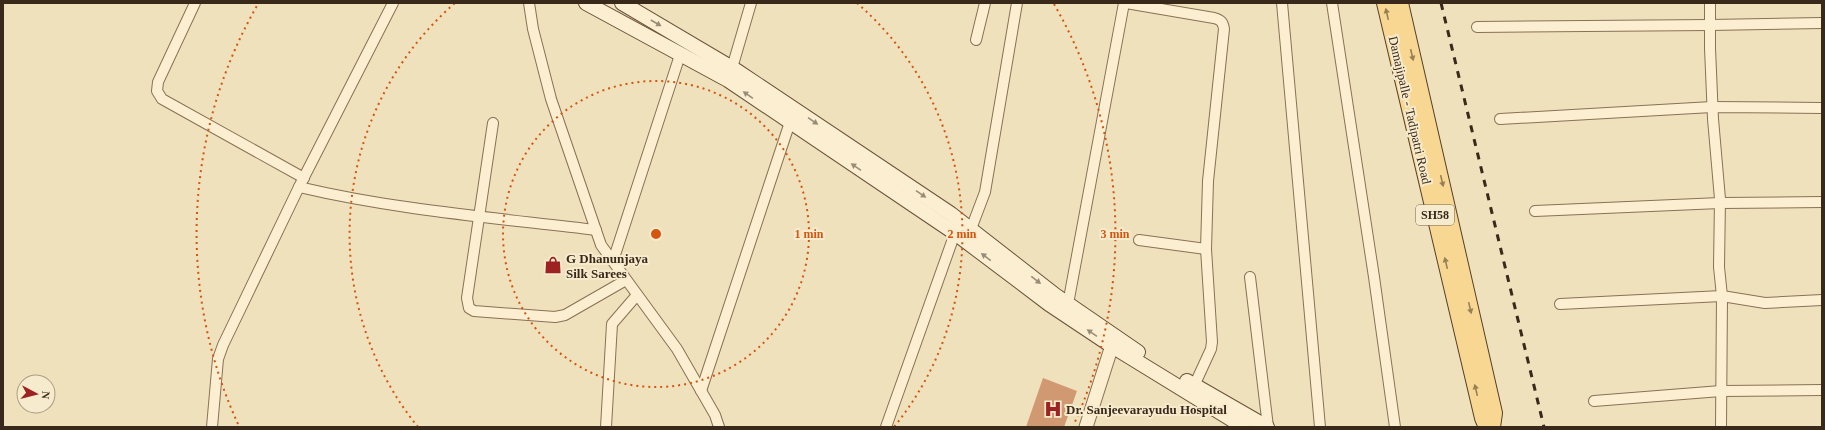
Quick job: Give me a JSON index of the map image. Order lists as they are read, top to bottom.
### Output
{
  "streets": {
    "main road": ["Damajipalle - Tadipatri Road", "SH58"]
  },
  "places": {
    "shop": ["G Dhanunjaya Silk Sarees"],
    "hospital": ["Dr. Sanjeevarayudu Hospital"]
  },
  "north": "right",
  "rings": ["1 min", "2 min", "3 min"]
}
